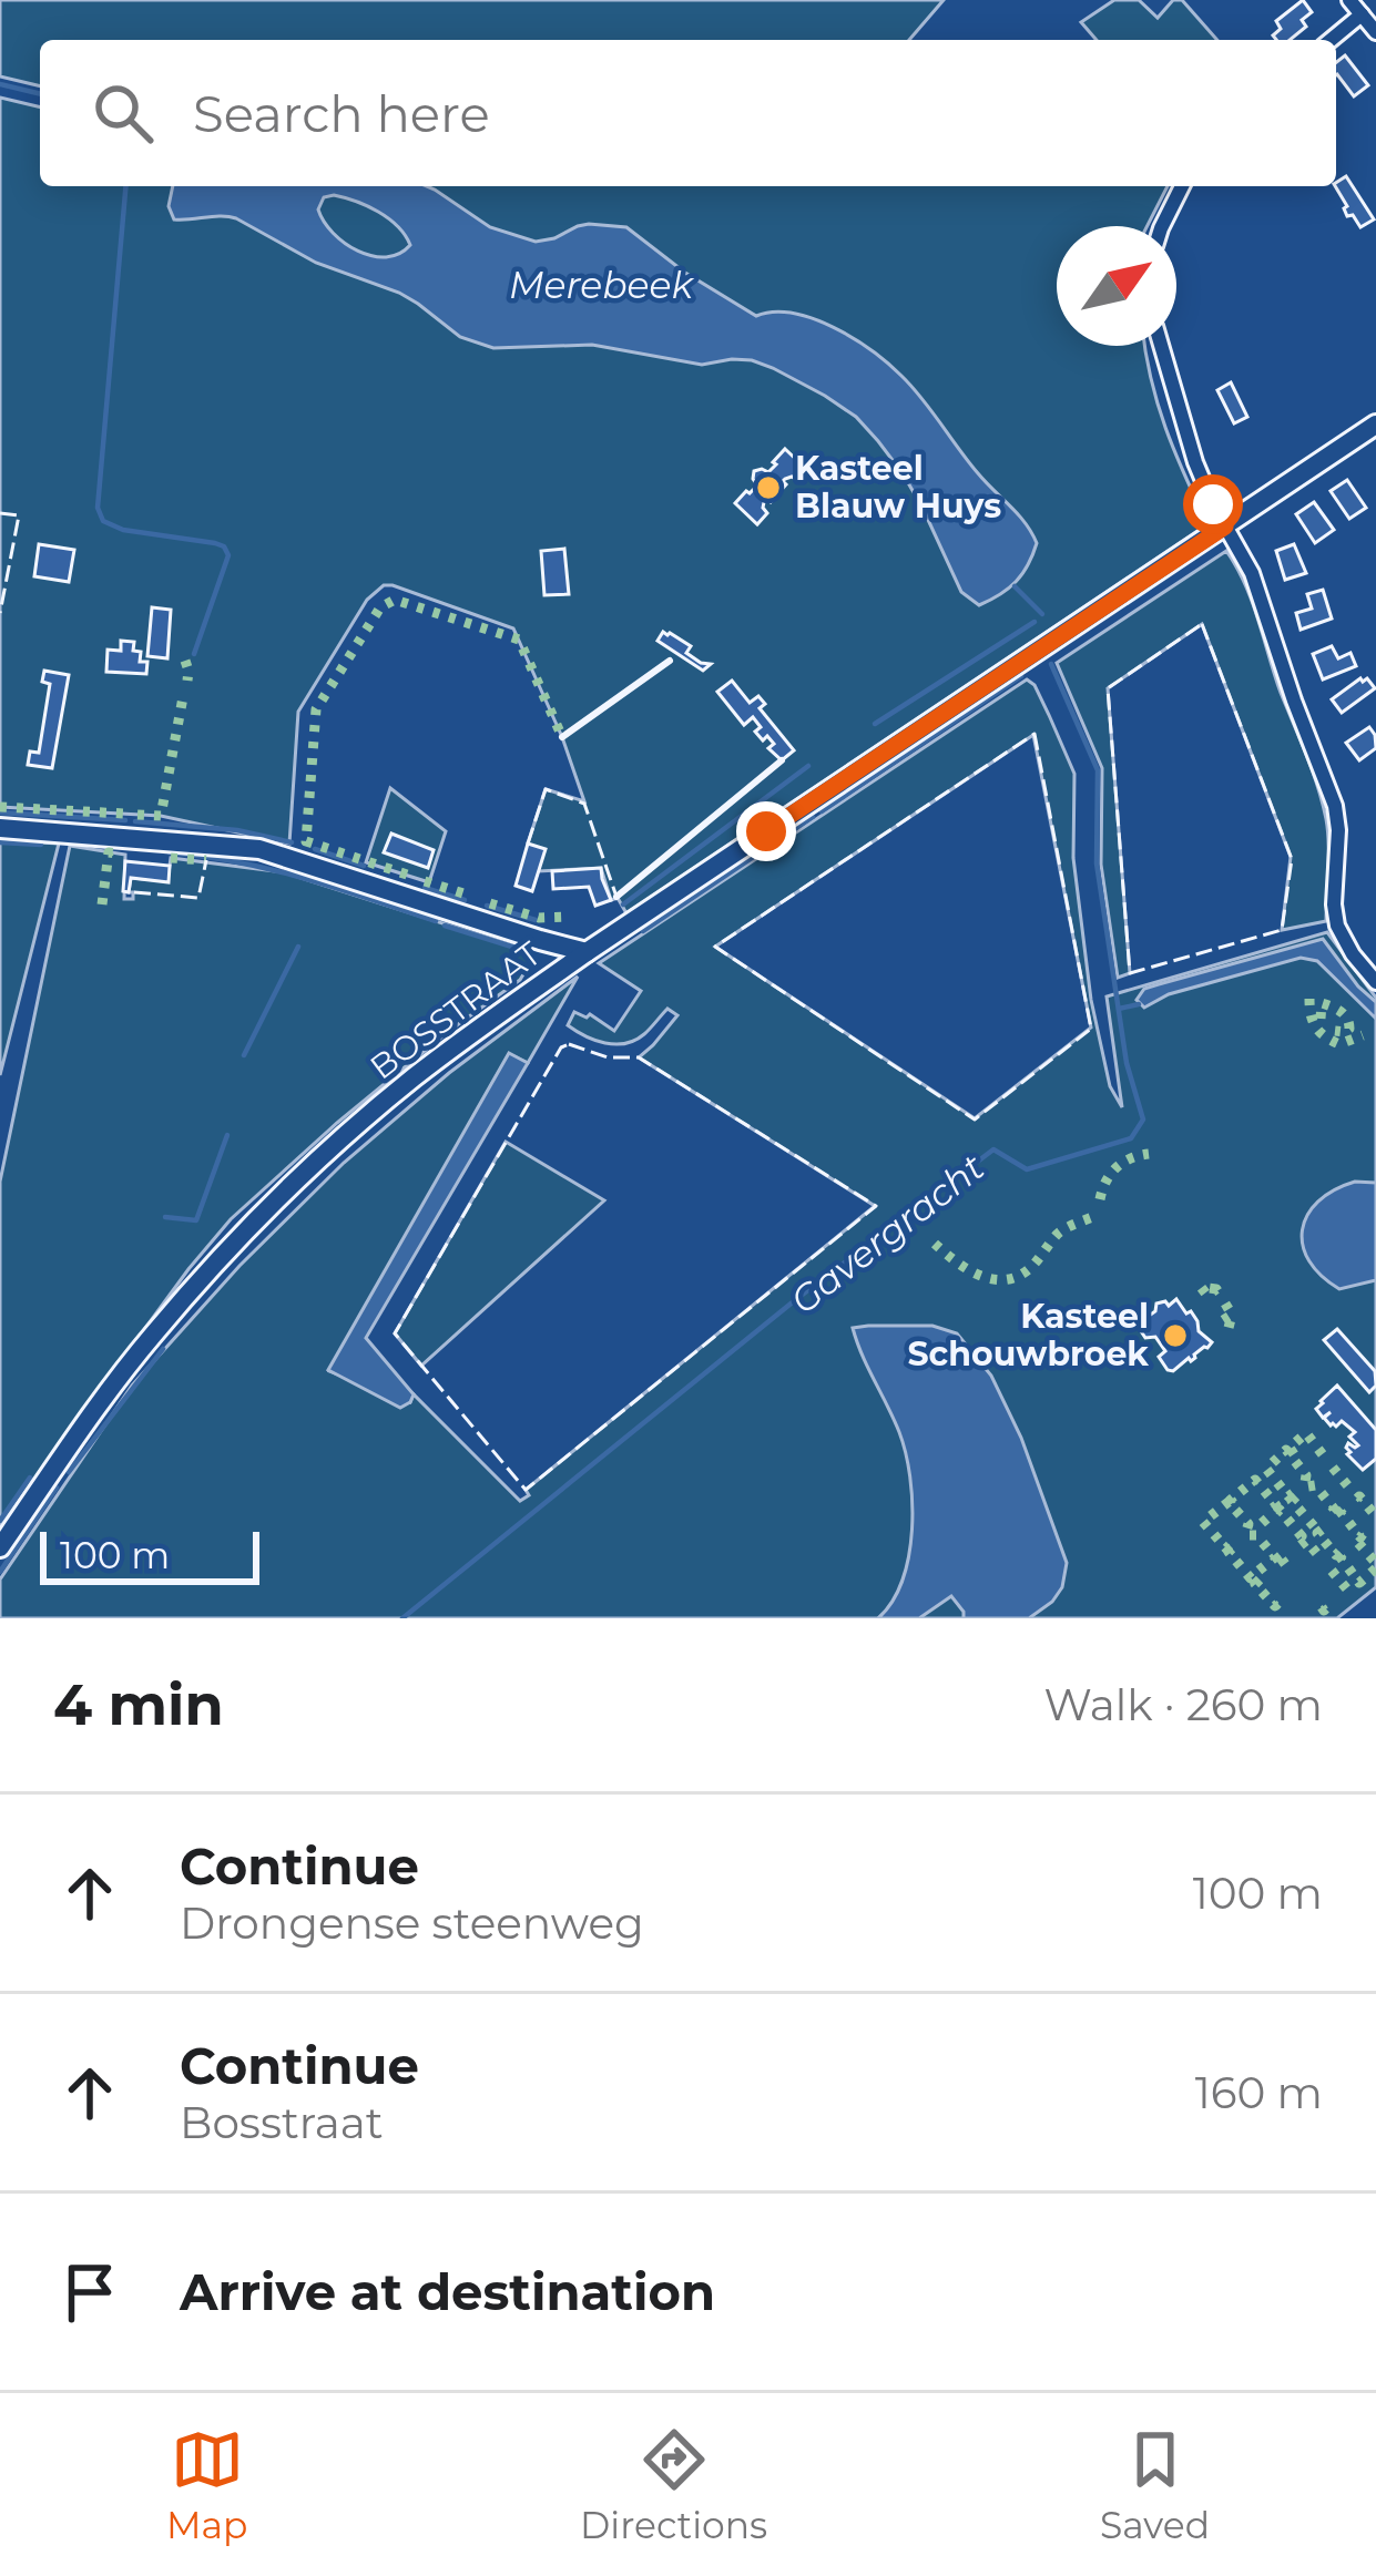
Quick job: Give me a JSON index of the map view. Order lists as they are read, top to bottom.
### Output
{
  "streets": {
    "street": ["BOSSTRAAT"]
  },
  "water": ["Merebeek", "Gavergracht"],
  "places": ["Kasteel Blauw Huys", "Kasteel Schouwbroek"],
  "scale_bar": "100 m",
  "north": "top right",
  "page": {
    "search": "Search here",
    "scale": "100 m",
    "heading": ["4 min", "Walk · 260 m"],
    "list": [
      ["Continue", "Drongense steenweg", "100 m"],
      ["Continue", "Bosstraat", "160 m"],
      "Arrive at destination"
    ],
    "nav": ["Map", "Directions", "Saved"]
  }
}
